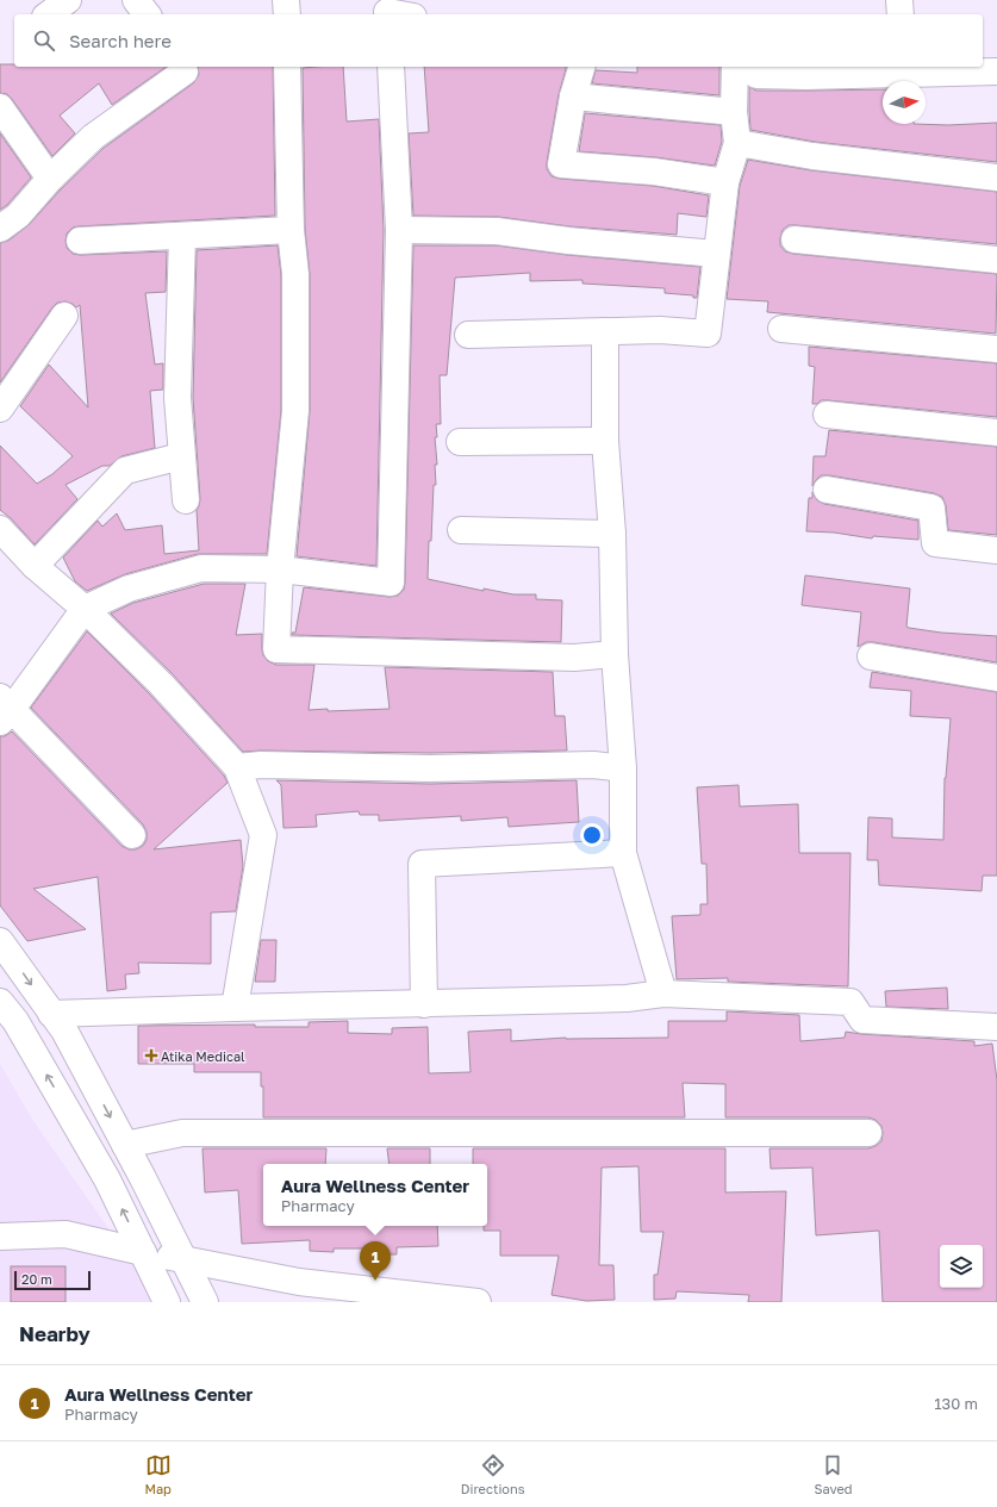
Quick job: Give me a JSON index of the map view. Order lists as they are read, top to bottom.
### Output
{
  "places": {
    "health": ["Atika Medical"]
  },
  "scale_bar": "20 m",
  "north": "right",
  "page": {
    "search": "Search here",
    "popup": ["Aura Wellness Center", "Pharmacy"],
    "pins": "1",
    "scale": "20 m",
    "heading": "Nearby",
    "list": [
      {
        "mark": "1",
        "name": "Aura Wellness Center",
        "note": "Pharmacy",
        "value": "130 m"
      }
    ],
    "nav": ["Map", "Directions", "Saved"]
  }
}
